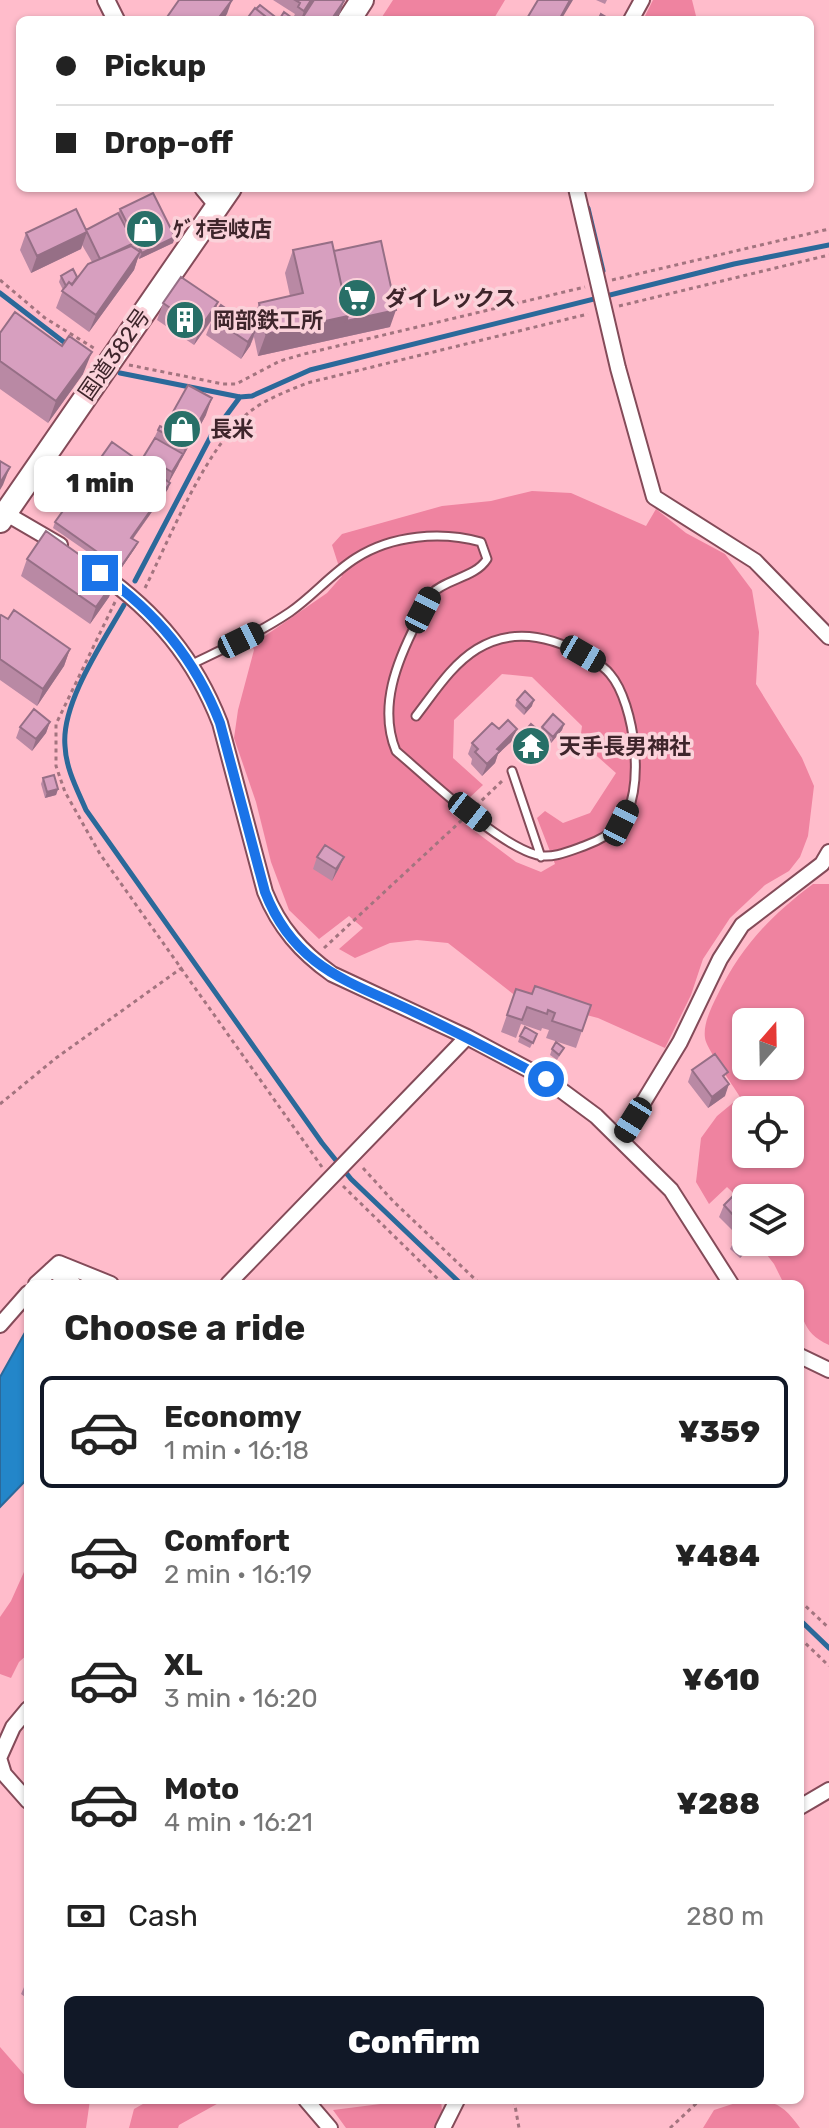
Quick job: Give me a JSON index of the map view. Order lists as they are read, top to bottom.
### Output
{
  "streets": {
    "highway": ["国道382号"]
  },
  "places": {
    "shop": ["ｹﾞｵ壱岐店", "長米"],
    "supermarket": ["ダイレックス"],
    "building": ["岡部鉄工所"],
    "temple": ["天手長男神社"]
  },
  "north": "top",
  "page": {
    "banner": ["Pickup", "Drop-off"],
    "bubble": "1 min",
    "heading": "Choose a ride",
    "list": [
      {
        "name": "Economy",
        "note": "1 min · 16:18",
        "value": "¥359"
      },
      {
        "name": "Comfort",
        "note": "2 min · 16:19",
        "value": "¥484"
      },
      {
        "name": "XL",
        "note": "3 min · 16:20",
        "value": "¥610"
      },
      {
        "name": "Moto",
        "note": "4 min · 16:21",
        "value": "¥288"
      }
    ],
    "pay": ["Cash", "280 m"],
    "buttons": "Confirm"
  }
}
